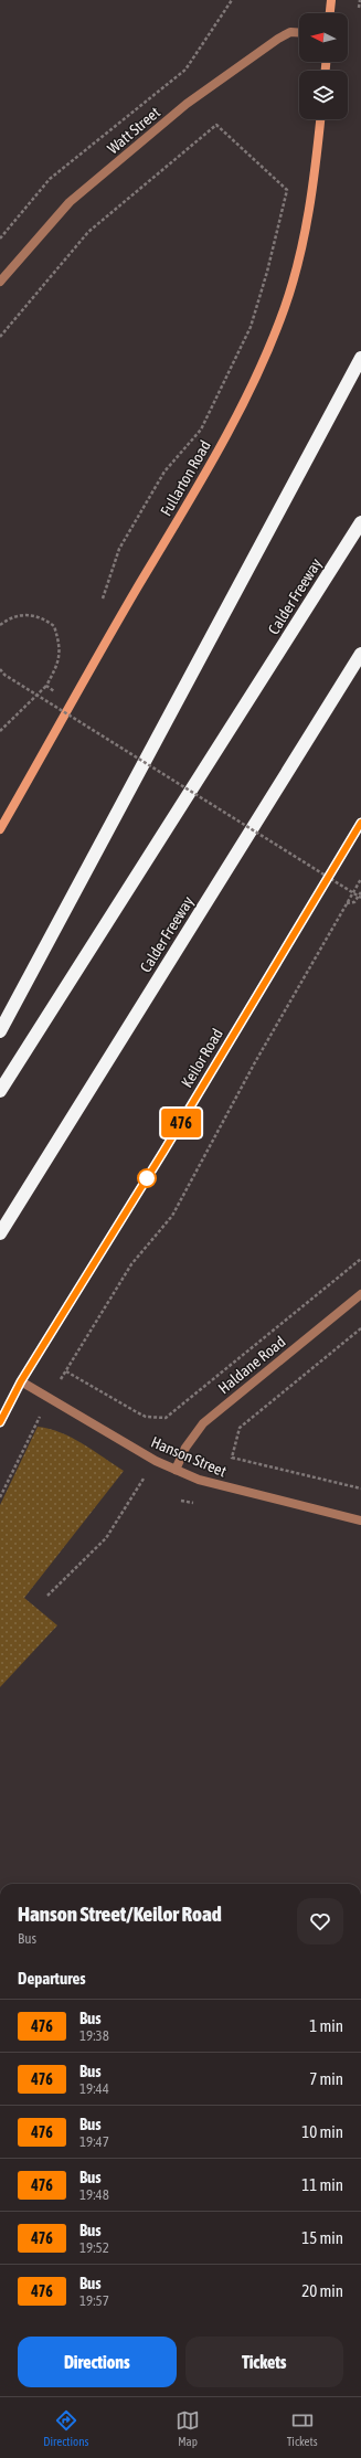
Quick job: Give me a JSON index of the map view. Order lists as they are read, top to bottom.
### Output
{
  "streets": {
    "highway": ["Calder Freeway"],
    "main road": ["Fullarton Road", "Keilor Road"],
    "street": ["Watt Street", "Haldane Road", "Hanson Street"]
  },
  "crossings": [
    ["Keilor Road", "Hanson Street"],
    ["Haldane Road", "Hanson Street"]
  ],
  "lines": ["bus line 476"],
  "north": "left",
  "page": {
    "on_map": "476",
    "heading": [
      ["Hanson Street/Keilor Road", "Bus"],
      "Departures"
    ],
    "list": [
      {
        "mark": "476",
        "name": "Bus",
        "note": "19:38",
        "value": "1 min"
      },
      {
        "mark": "476",
        "name": "Bus",
        "note": "19:44",
        "value": "7 min"
      },
      {
        "mark": "476",
        "name": "Bus",
        "note": "19:47",
        "value": "10 min"
      },
      {
        "mark": "476",
        "name": "Bus",
        "note": "19:48",
        "value": "11 min"
      },
      {
        "mark": "476",
        "name": "Bus",
        "note": "19:52",
        "value": "15 min"
      },
      {
        "mark": "476",
        "name": "Bus",
        "note": "19:57",
        "value": "20 min"
      }
    ],
    "buttons": ["Directions", "Tickets"],
    "tabs": ["Directions", "Map", "Tickets"]
  }
}
